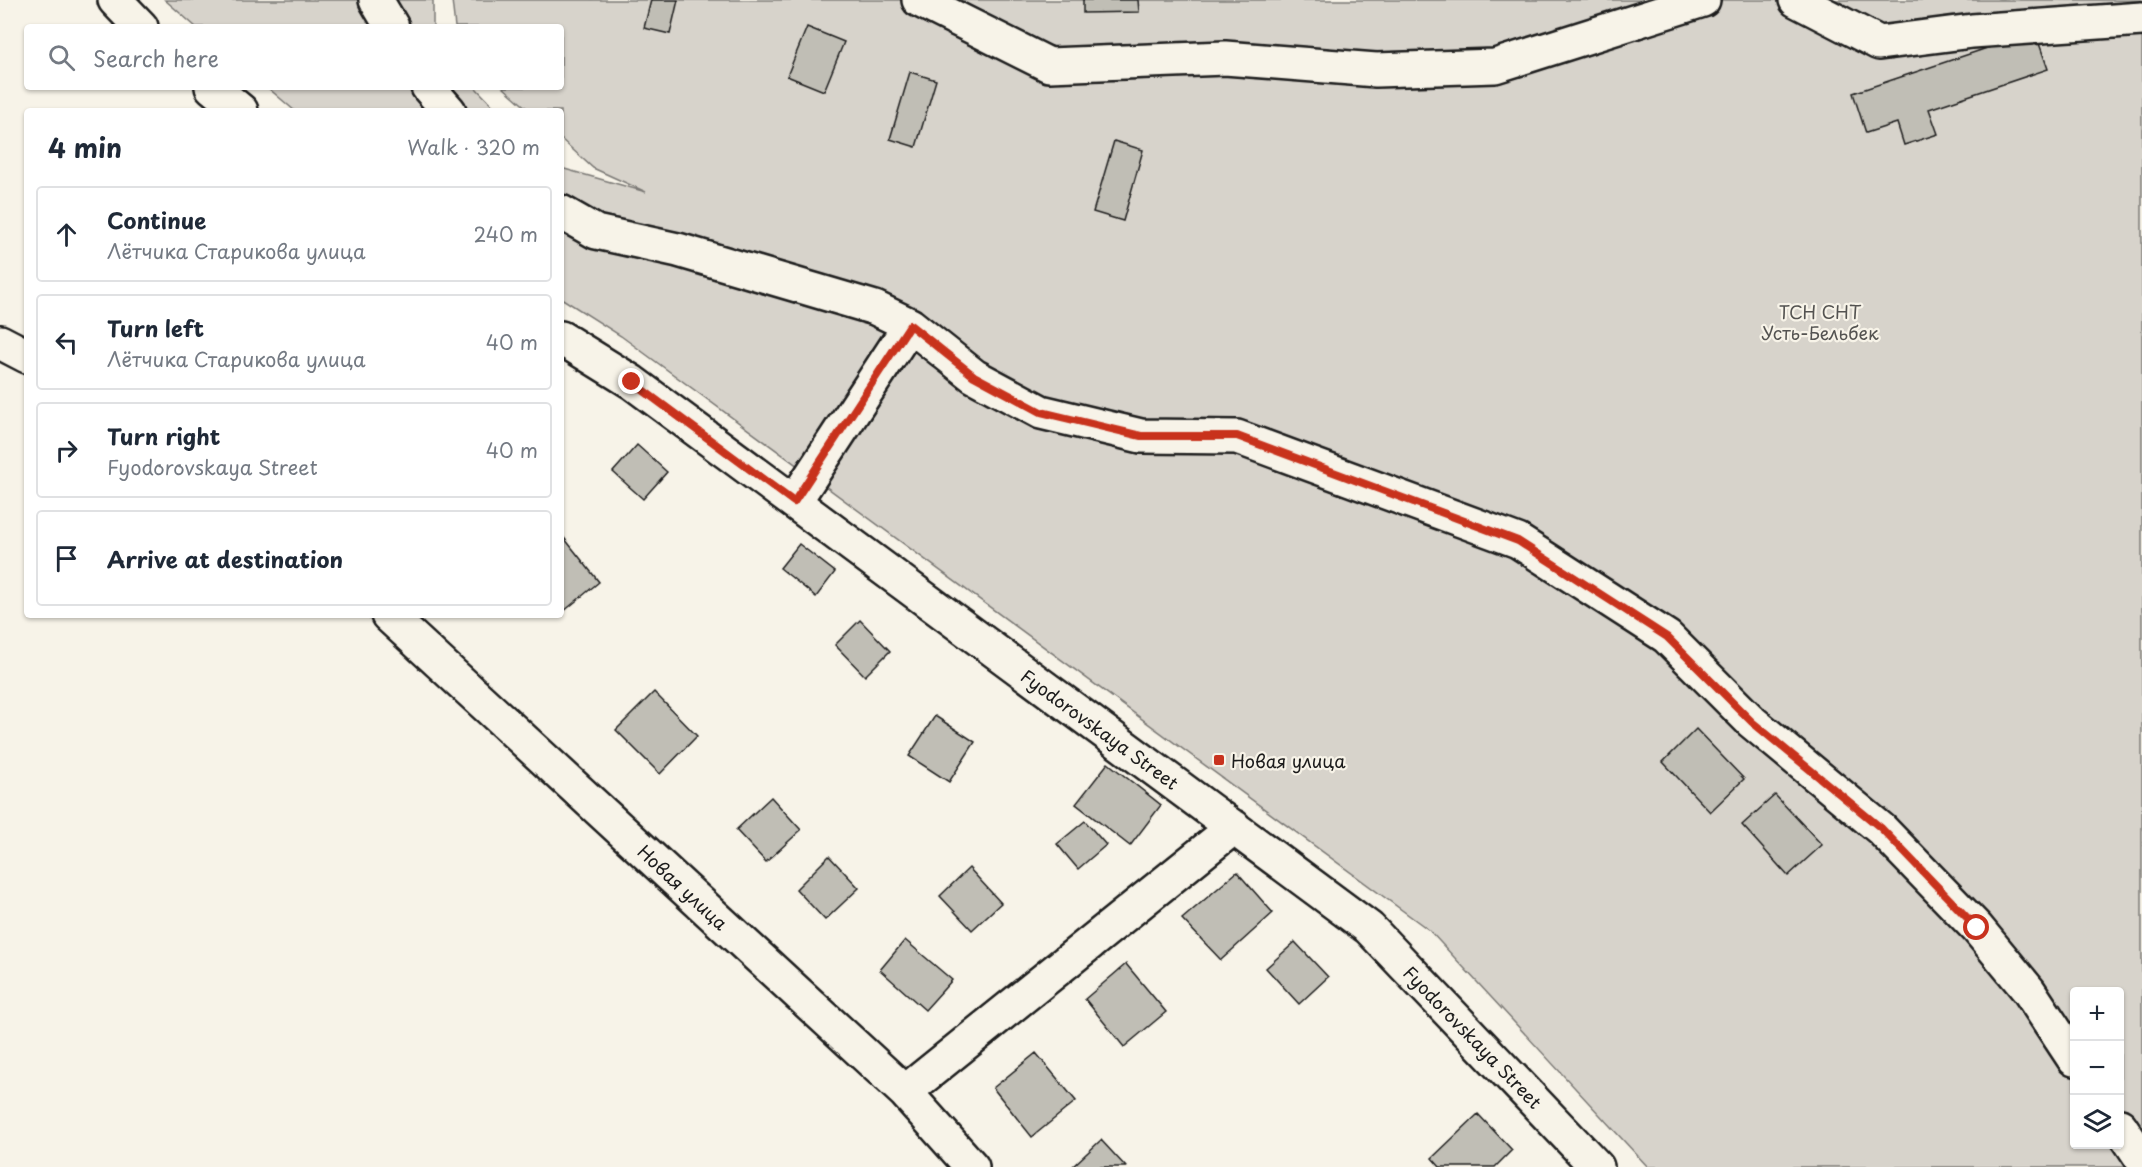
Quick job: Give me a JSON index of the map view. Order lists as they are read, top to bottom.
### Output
{
  "streets": {
    "street": ["Fyodorovskaya Street", "Новая улица"]
  },
  "parks": ["ТСН СНТ Усть-Бельбек"],
  "places": {
    "transit": ["Новая улица"]
  },
  "page": {
    "search": "Search here",
    "heading": ["4 min", "Walk · 320 m"],
    "list": [
      ["Continue", "Лётчика Старикова улица", "240 m"],
      ["Turn left", "Лётчика Старикова улица", "40 m"],
      ["Turn right", "Fyodorovskaya Street", "40 m"],
      "Arrive at destination"
    ],
    "map_buttons": ["+", "−"]
  }
}
